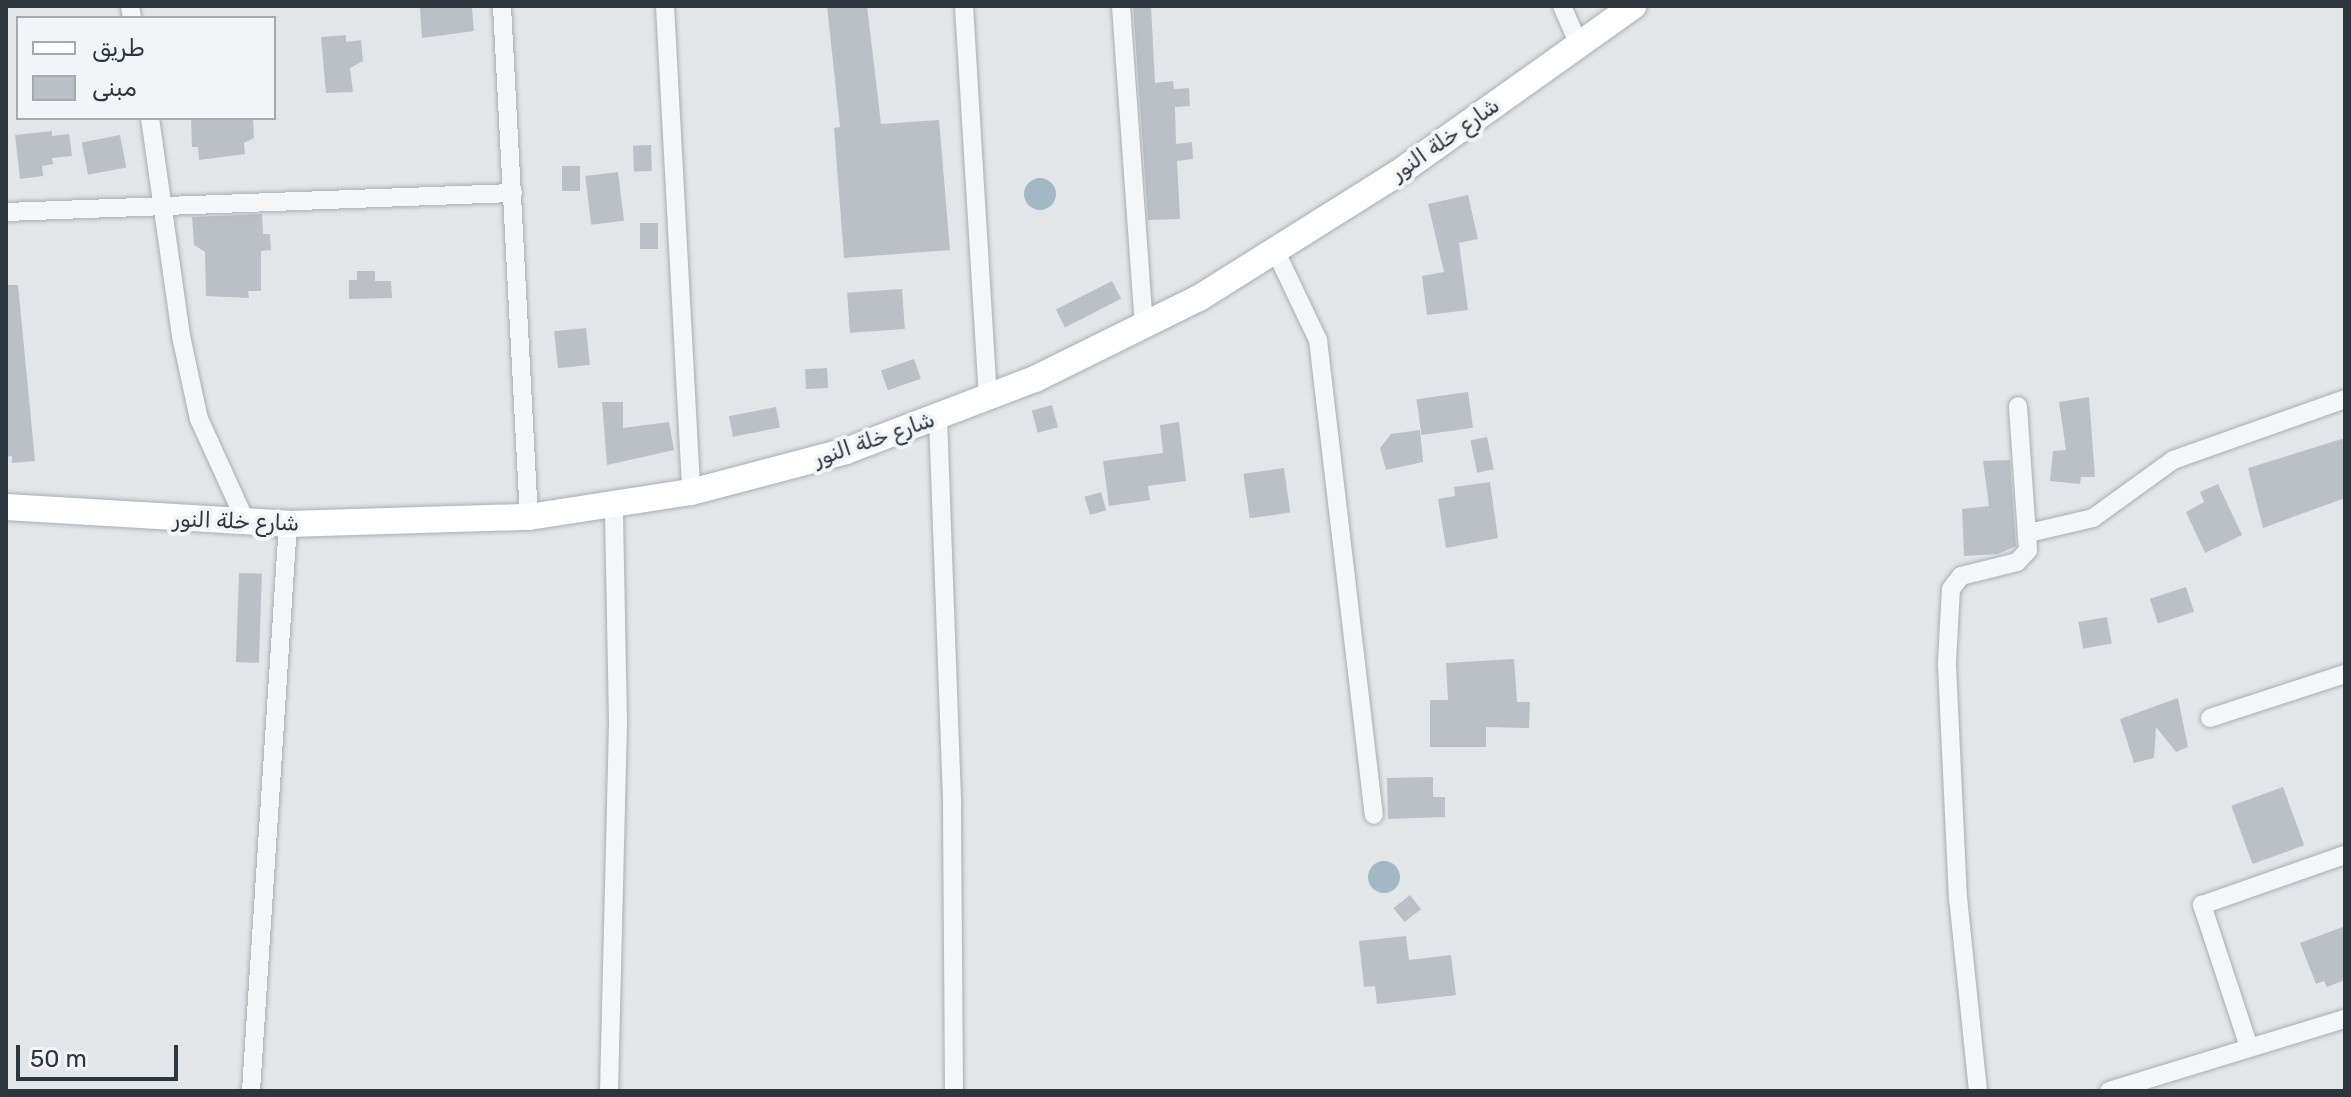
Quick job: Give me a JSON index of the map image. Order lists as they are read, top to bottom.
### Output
{
  "streets": {
    "street": ["شارع خلة النور"]
  },
  "legend": ["طريق", "مبنى"],
  "scale_bar": "50 m"
}
